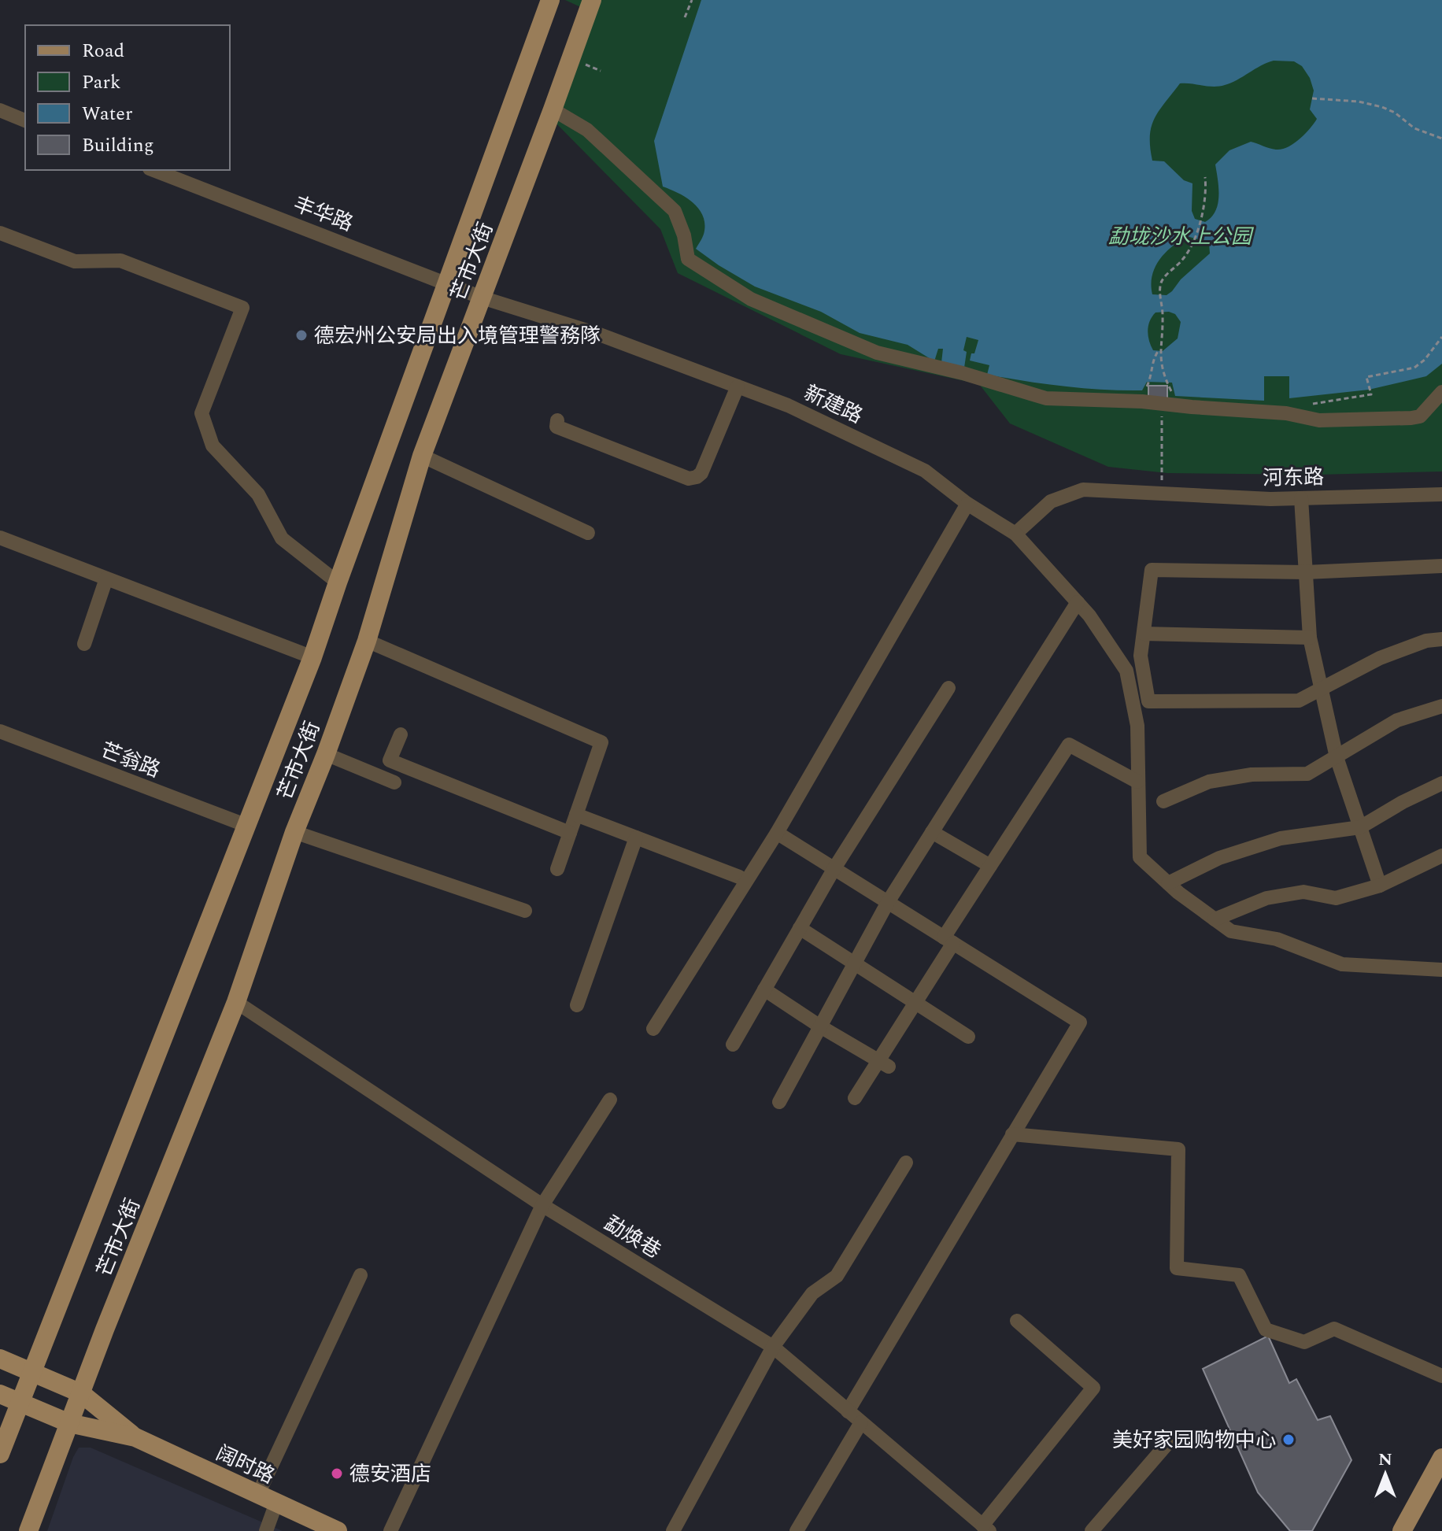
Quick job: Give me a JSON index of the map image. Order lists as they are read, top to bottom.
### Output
{
  "streets": {
    "main road": ["芒市大街", "阔时路"],
    "street": [
      "丰华路",
      "新建路",
      "河东路",
      "芒翁路",
      "勐焕巷"
    ]
  },
  "crossings": [
    ["丰华路", "芒市大街"],
    ["丰华路", "新建路"],
    ["芒市大街", "新建路"],
    ["芒市大街", "芒翁路"],
    ["芒市大街", "勐焕巷"],
    ["新建路", "河东路"]
  ],
  "parks": ["勐垅沙水上公园"],
  "places": ["德宏州公安局出入境管理警務隊", "美好家园购物中心", "德安酒店"],
  "legend": [
    "Road",
    "Park",
    "Water",
    "Building"
  ],
  "north": "top"
}
